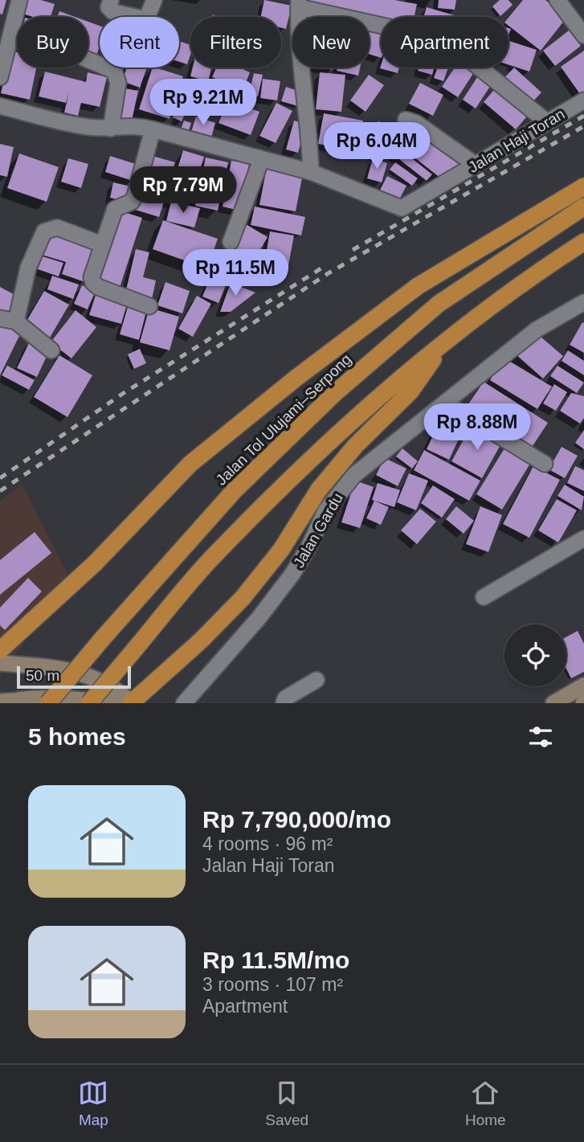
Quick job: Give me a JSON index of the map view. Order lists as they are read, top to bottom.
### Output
{
  "streets": {
    "highway": ["Jalan Tol Ulujami–Serpong"],
    "street": ["Jalan Haji Toran", "Jalan Gardu"]
  },
  "scale_bar": "50 m",
  "page": {
    "chip": [
      "Buy",
      "Rent",
      "Filters",
      "New",
      "Apartment"
    ],
    "price": [
      "Rp 9.21M",
      "Rp 6.04M",
      "Rp 7.79M",
      "Rp 11.5M",
      "Rp 8.88M"
    ],
    "scale": "50 m",
    "heading": "5 homes",
    "list": [
      {
        "name": "Rp 7,790,000/mo",
        "note": "4 rooms · 96 m² · Jalan Haji Toran"
      },
      {
        "name": "Rp 11.5M/mo",
        "note": "3 rooms · 107 m² · Apartment"
      }
    ],
    "tabs": ["Map", "Saved", "Home"]
  }
}
